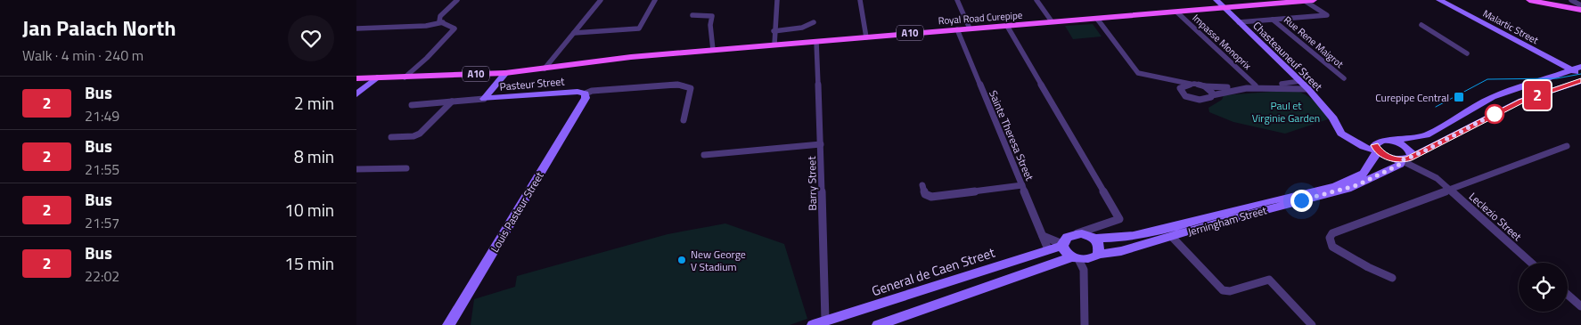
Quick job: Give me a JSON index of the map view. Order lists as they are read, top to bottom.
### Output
{
  "streets": {
    "main road": ["Royal Road Curepipe", "A10"],
    "street": [
      "Malartic Street",
      "Impasse Monoprix",
      "Rue Rene Maigrot",
      "Chasteauneuf Street",
      "Pasteur Street",
      "Sainte Theresa Street",
      "Barry Street",
      "Louis Pasteur Street",
      "Leclezio Street",
      "Jerningham Street",
      "General de Caen Street"
    ]
  },
  "crossings": [
    ["Royal Road Curepipe", "A10"],
    ["Royal Road Curepipe", "Impasse Monoprix"],
    ["Royal Road Curepipe", "Chasteauneuf Street"],
    ["Royal Road Curepipe", "Sainte Theresa Street"],
    ["Royal Road Curepipe", "Barry Street"],
    ["A10", "Pasteur Street"],
    ["Chasteauneuf Street", "Leclezio Street"],
    ["Chasteauneuf Street", "Jerningham Street"],
    ["Pasteur Street", "Louis Pasteur Street"],
    ["Sainte Theresa Street", "General de Caen Street"],
    ["Barry Street", "General de Caen Street"],
    ["Leclezio Street", "Jerningham Street"],
    ["Jerningham Street", "General de Caen Street"]
  ],
  "parks": ["Paul et Virginie Garden"],
  "places": {
    "transit": ["Curepipe Central"],
    "other": ["New George V Stadium"]
  },
  "lines": ["bus line 2"],
  "page": {
    "heading": ["Jan Palach North", "Walk · 4 min · 240 m"],
    "on_map": "2",
    "list": [
      {
        "mark": "2",
        "name": "Bus",
        "note": "21:49",
        "value": "2 min"
      },
      {
        "mark": "2",
        "name": "Bus",
        "note": "21:55",
        "value": "8 min"
      },
      {
        "mark": "2",
        "name": "Bus",
        "note": "21:57",
        "value": "10 min"
      },
      {
        "mark": "2",
        "name": "Bus",
        "note": "22:02",
        "value": "15 min"
      }
    ]
  }
}
